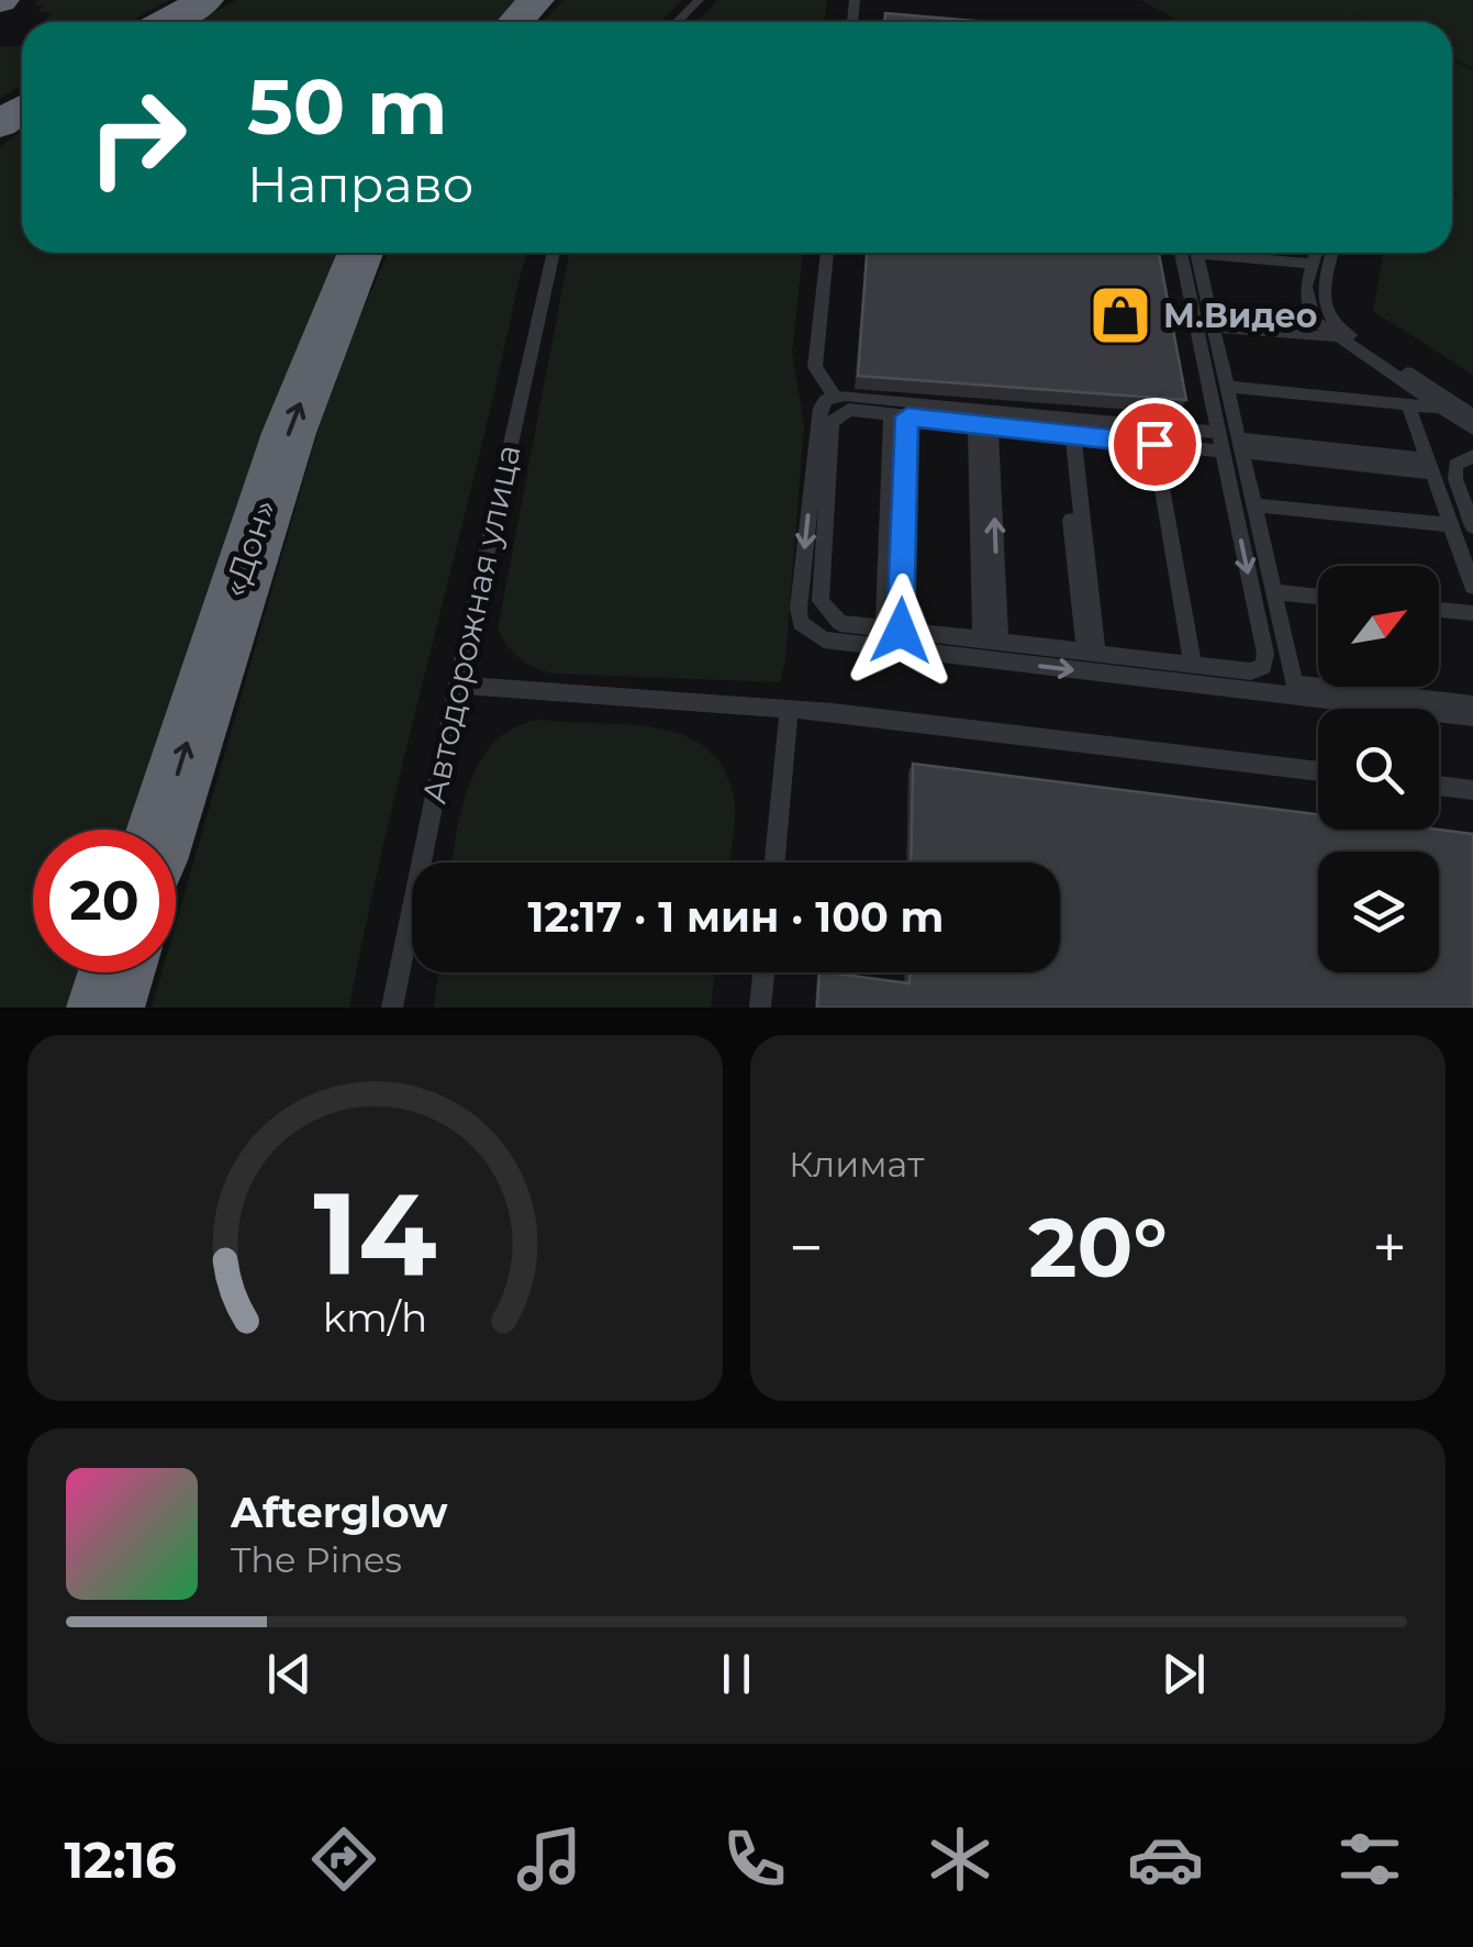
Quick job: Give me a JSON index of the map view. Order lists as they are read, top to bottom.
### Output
{
  "streets": {
    "highway": ["«Дон»"],
    "lane": ["Автодорожная улица"]
  },
  "one_way": ["«Дон»"],
  "places": {
    "shop": ["М.Видео"]
  },
  "north": "top right",
  "page": {
    "turn": ["50 m", "Направо"],
    "limit": "20",
    "trip": "12:17 · 1 мин · 100 m",
    "tile": "Климат",
    "heat": ["−", "20°", "+"],
    "song": ["Afterglow", "The Pines"],
    "tabs": "12:16",
    "gauge": ["14", "km/h"]
  }
}
